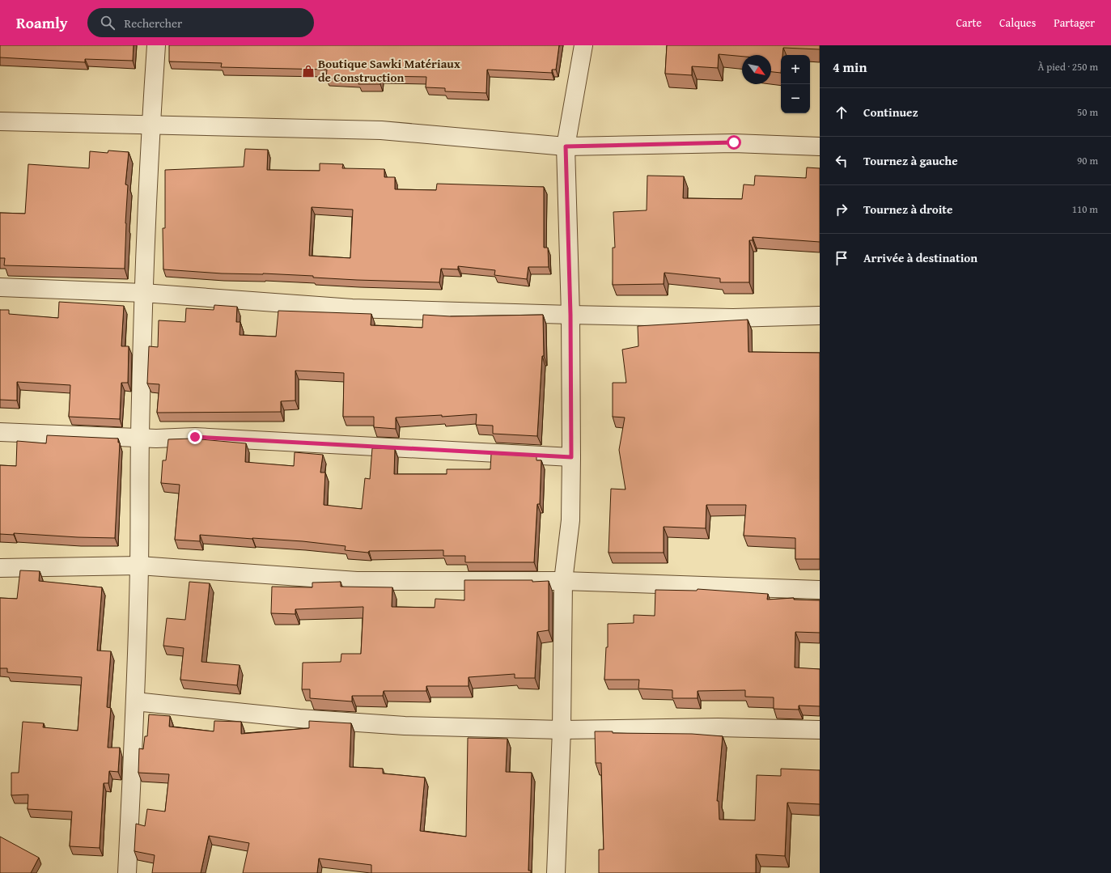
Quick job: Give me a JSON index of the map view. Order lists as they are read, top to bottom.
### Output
{
  "places": {
    "shop": ["Boutique Sawki Matériaux de Construction"]
  },
  "north": "bottom right",
  "page": {
    "header": "Roamly",
    "search": "Rechercher",
    "nav": ["Carte", "Calques", "Partager"],
    "heading": ["4 min", "À pied · 250 m"],
    "map_buttons": ["+", "−"],
    "list": [
      ["Continuez", "50 m"],
      ["Tournez à gauche", "90 m"],
      ["Tournez à droite", "110 m"],
      "Arrivée à destination"
    ]
  }
}
